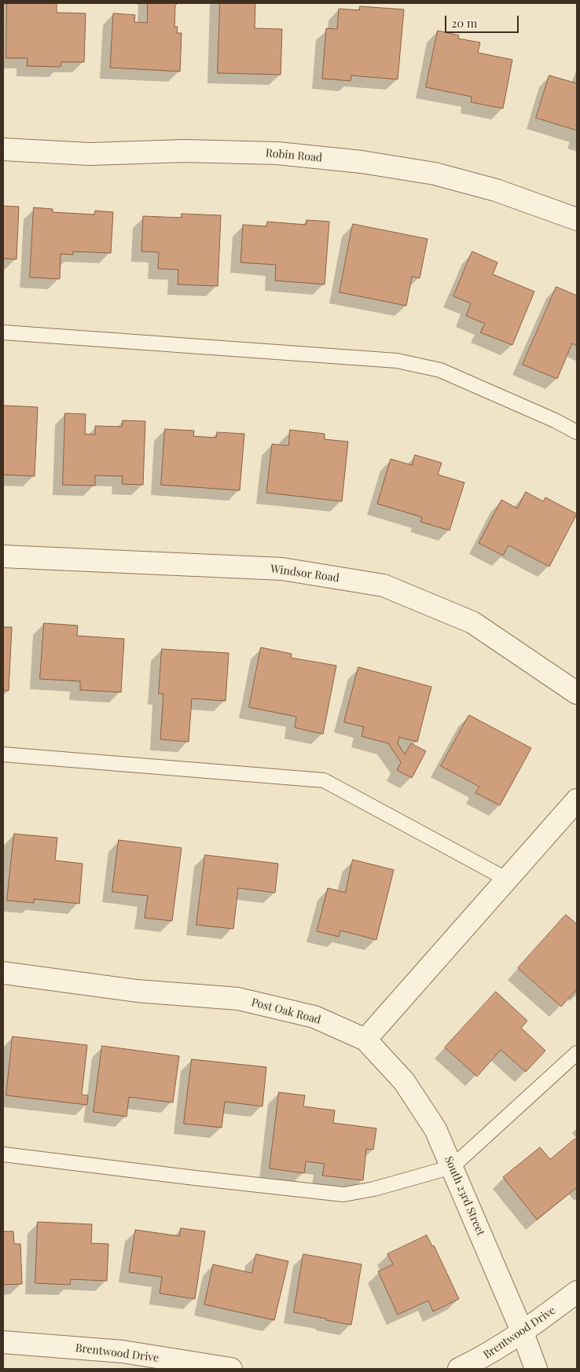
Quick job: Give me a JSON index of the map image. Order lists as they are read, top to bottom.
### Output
{
  "streets": {
    "street": [
      "Robin Road",
      "Windsor Road",
      "Post Oak Road",
      "South 23rd Street",
      "Brentwood Drive"
    ]
  },
  "crossings": [
    ["Post Oak Road", "South 23rd Street"],
    ["South 23rd Street", "Brentwood Drive"]
  ],
  "scale_bar": "20 m"
}
